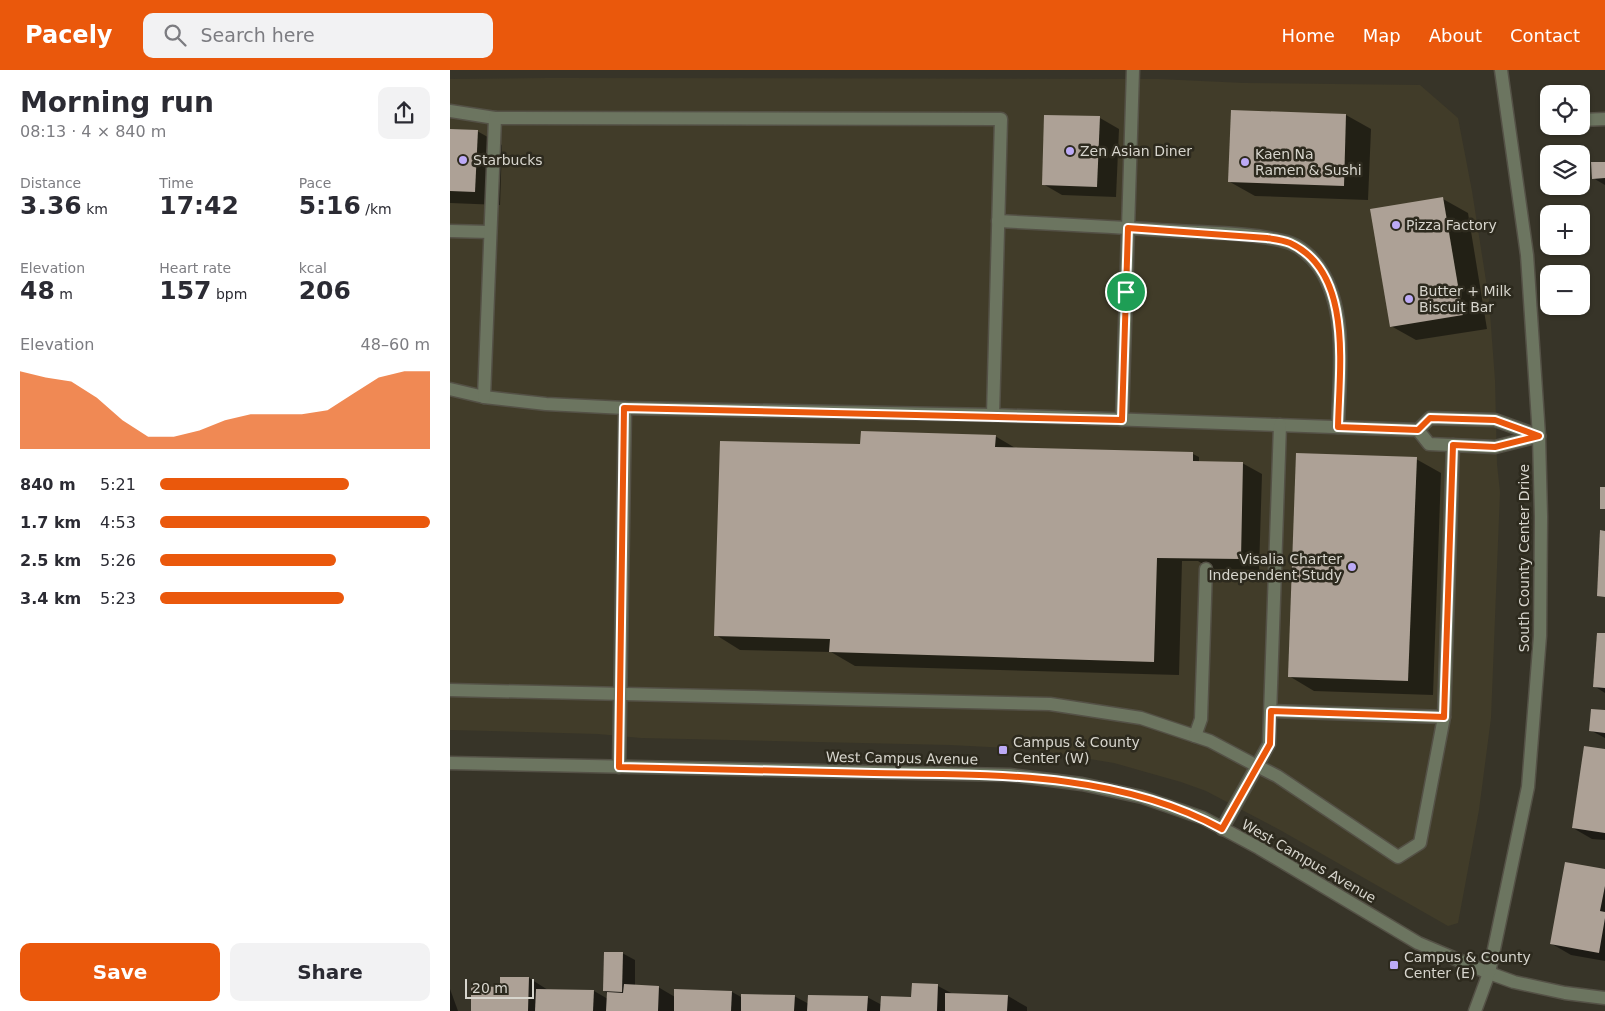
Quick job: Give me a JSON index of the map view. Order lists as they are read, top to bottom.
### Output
{
  "streets": {
    "street": ["South County Center Drive", "West Campus Avenue"]
  },
  "crossings": [
    ["South County Center Drive", "West Campus Avenue"]
  ],
  "places": {
    "other": [
      "Zen Asian Diner",
      "Starbucks",
      "Kaen Na Ramen & Sushi",
      "Pizza Factory",
      "Butter + Milk Biscuit Bar",
      "Visalia Charter Independent Study"
    ],
    "transit": ["Campus & County Center (W)", "Campus & County Center (E)"]
  },
  "scale_bar": "20 m",
  "page": {
    "header": "Pacely",
    "search": "Search here",
    "nav": [
      "Home",
      "Map",
      "About",
      "Contact"
    ],
    "heading": ["Morning run", "08:13 · 4 × 840 m"],
    "map_buttons": ["+", "−"],
    "stats": [
      ["Distance", "3.36 km"],
      ["Time", "17:42"],
      ["Pace", "5:16 /km"],
      ["Elevation", "48 m"],
      ["Heart rate", "157 bpm"],
      ["kcal", "206"]
    ],
    "chart": ["Elevation", "48–60 m"],
    "list": [
      {
        "name": "840 m",
        "note": "5:21"
      },
      {
        "name": "1.7 km",
        "note": "4:53"
      },
      {
        "name": "2.5 km",
        "note": "5:26"
      },
      {
        "name": "3.4 km",
        "note": "5:23"
      }
    ],
    "buttons": ["Save", "Share"],
    "scale": "20 m"
  }
}
